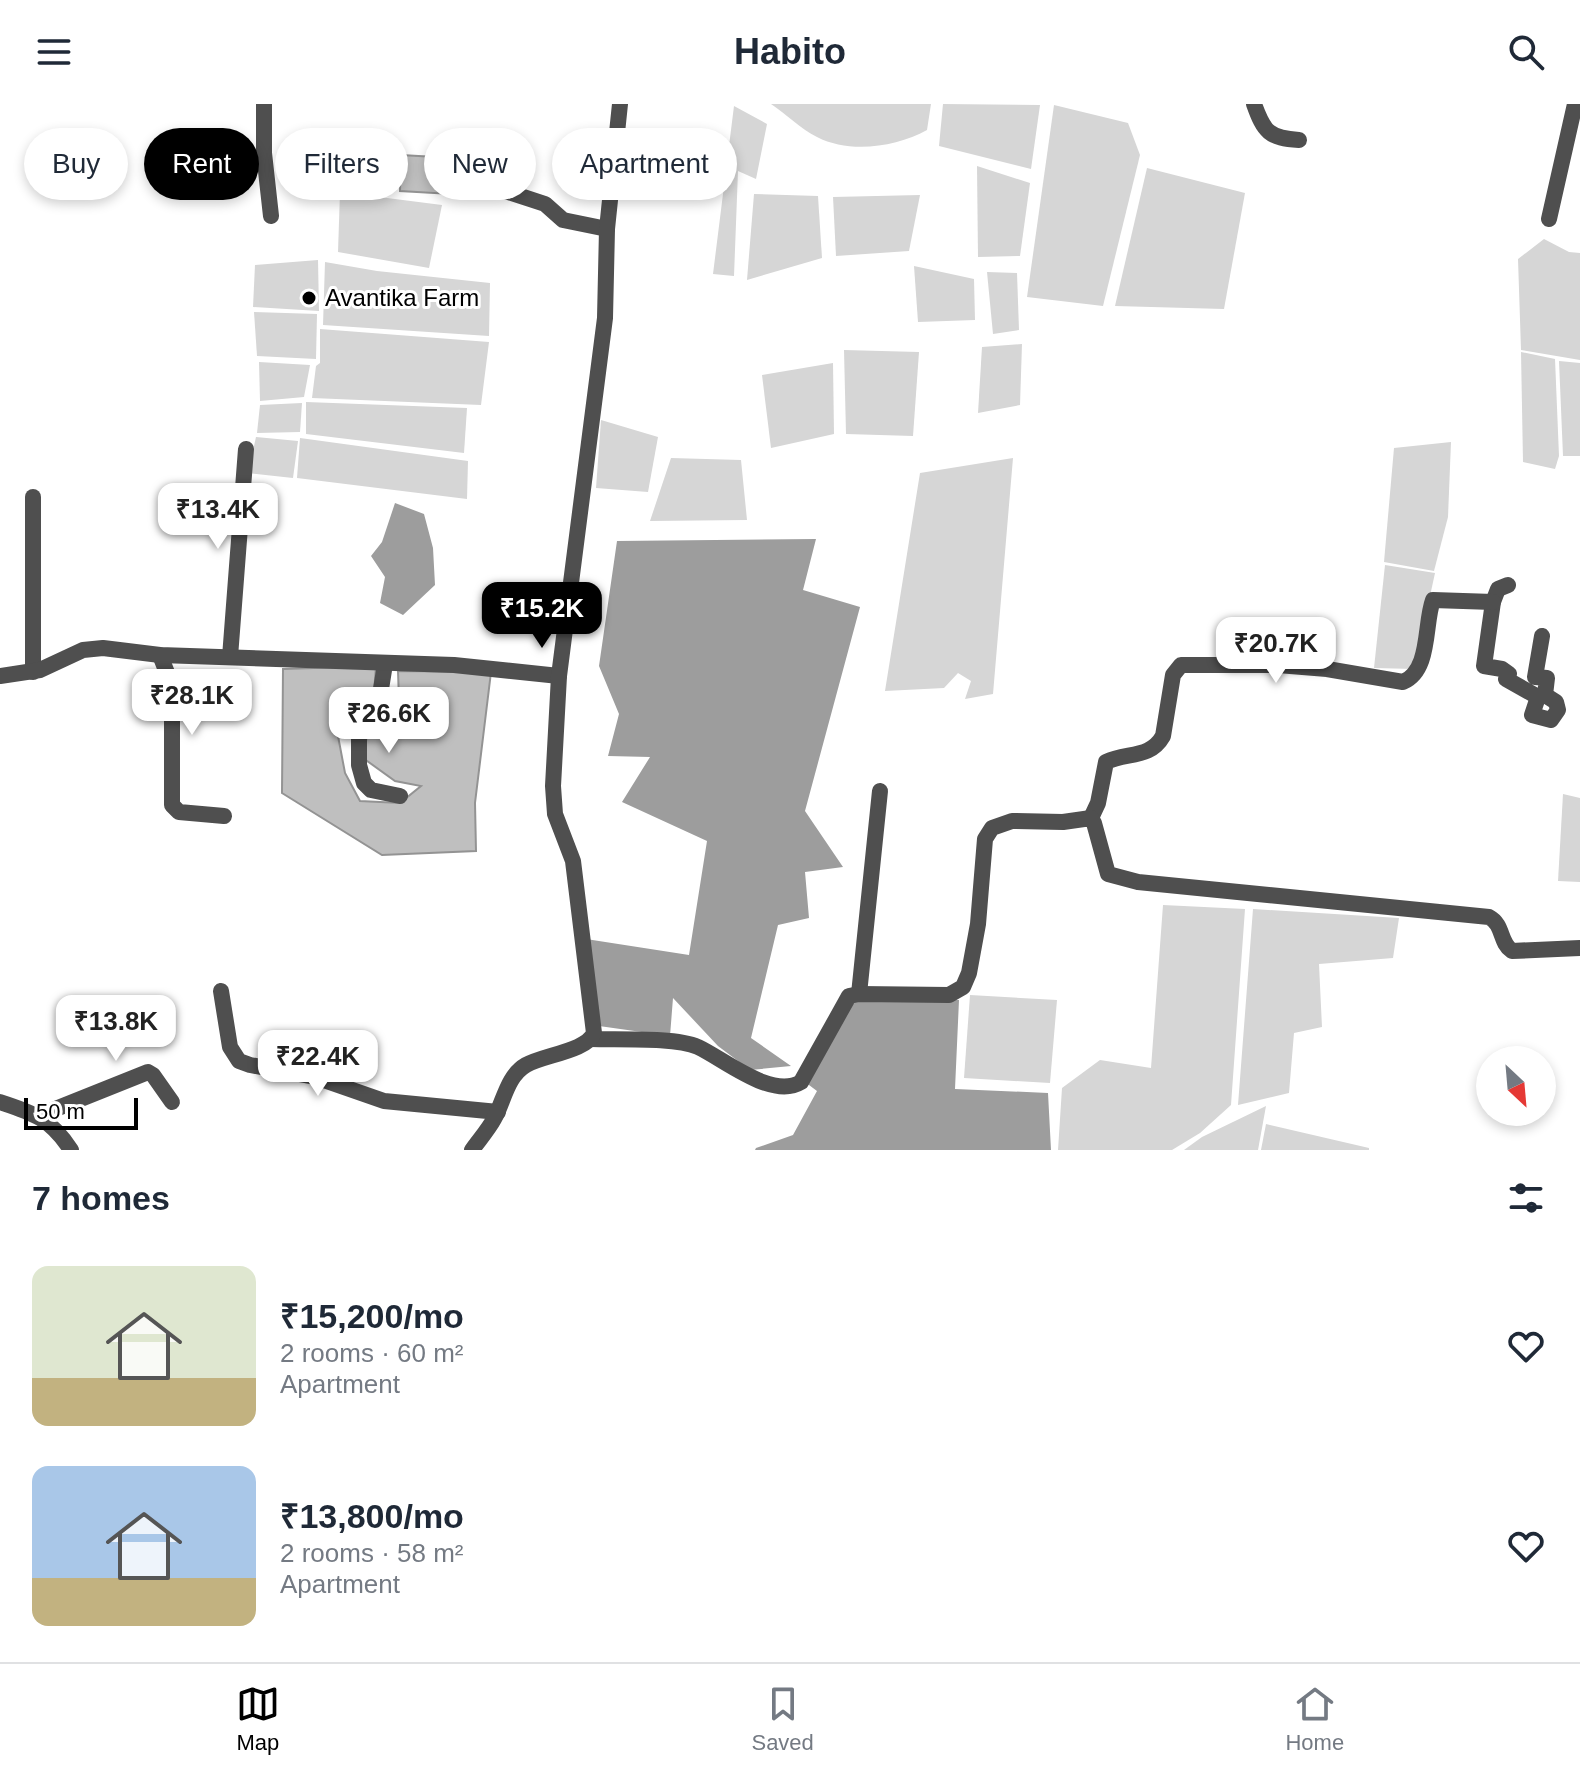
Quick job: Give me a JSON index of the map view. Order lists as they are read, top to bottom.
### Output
{
  "places": ["Avantika Farm"],
  "scale_bar": "50 m",
  "north": "bottom right",
  "page": {
    "header": "Habito",
    "chip": [
      "Buy",
      "Rent",
      "Filters",
      "New",
      "Apartment"
    ],
    "price": [
      "₹13.4K",
      "₹15.2K",
      "₹20.7K",
      "₹28.1K",
      "₹26.6K",
      "₹13.8K",
      "₹22.4K"
    ],
    "scale": "50 m",
    "heading": "7 homes",
    "list": [
      {
        "name": "₹15,200/mo",
        "note": "2 rooms · 60 m² · Apartment"
      },
      {
        "name": "₹13,800/mo",
        "note": "2 rooms · 58 m² · Apartment"
      }
    ],
    "tabs": ["Map", "Saved", "Home"]
  }
}
